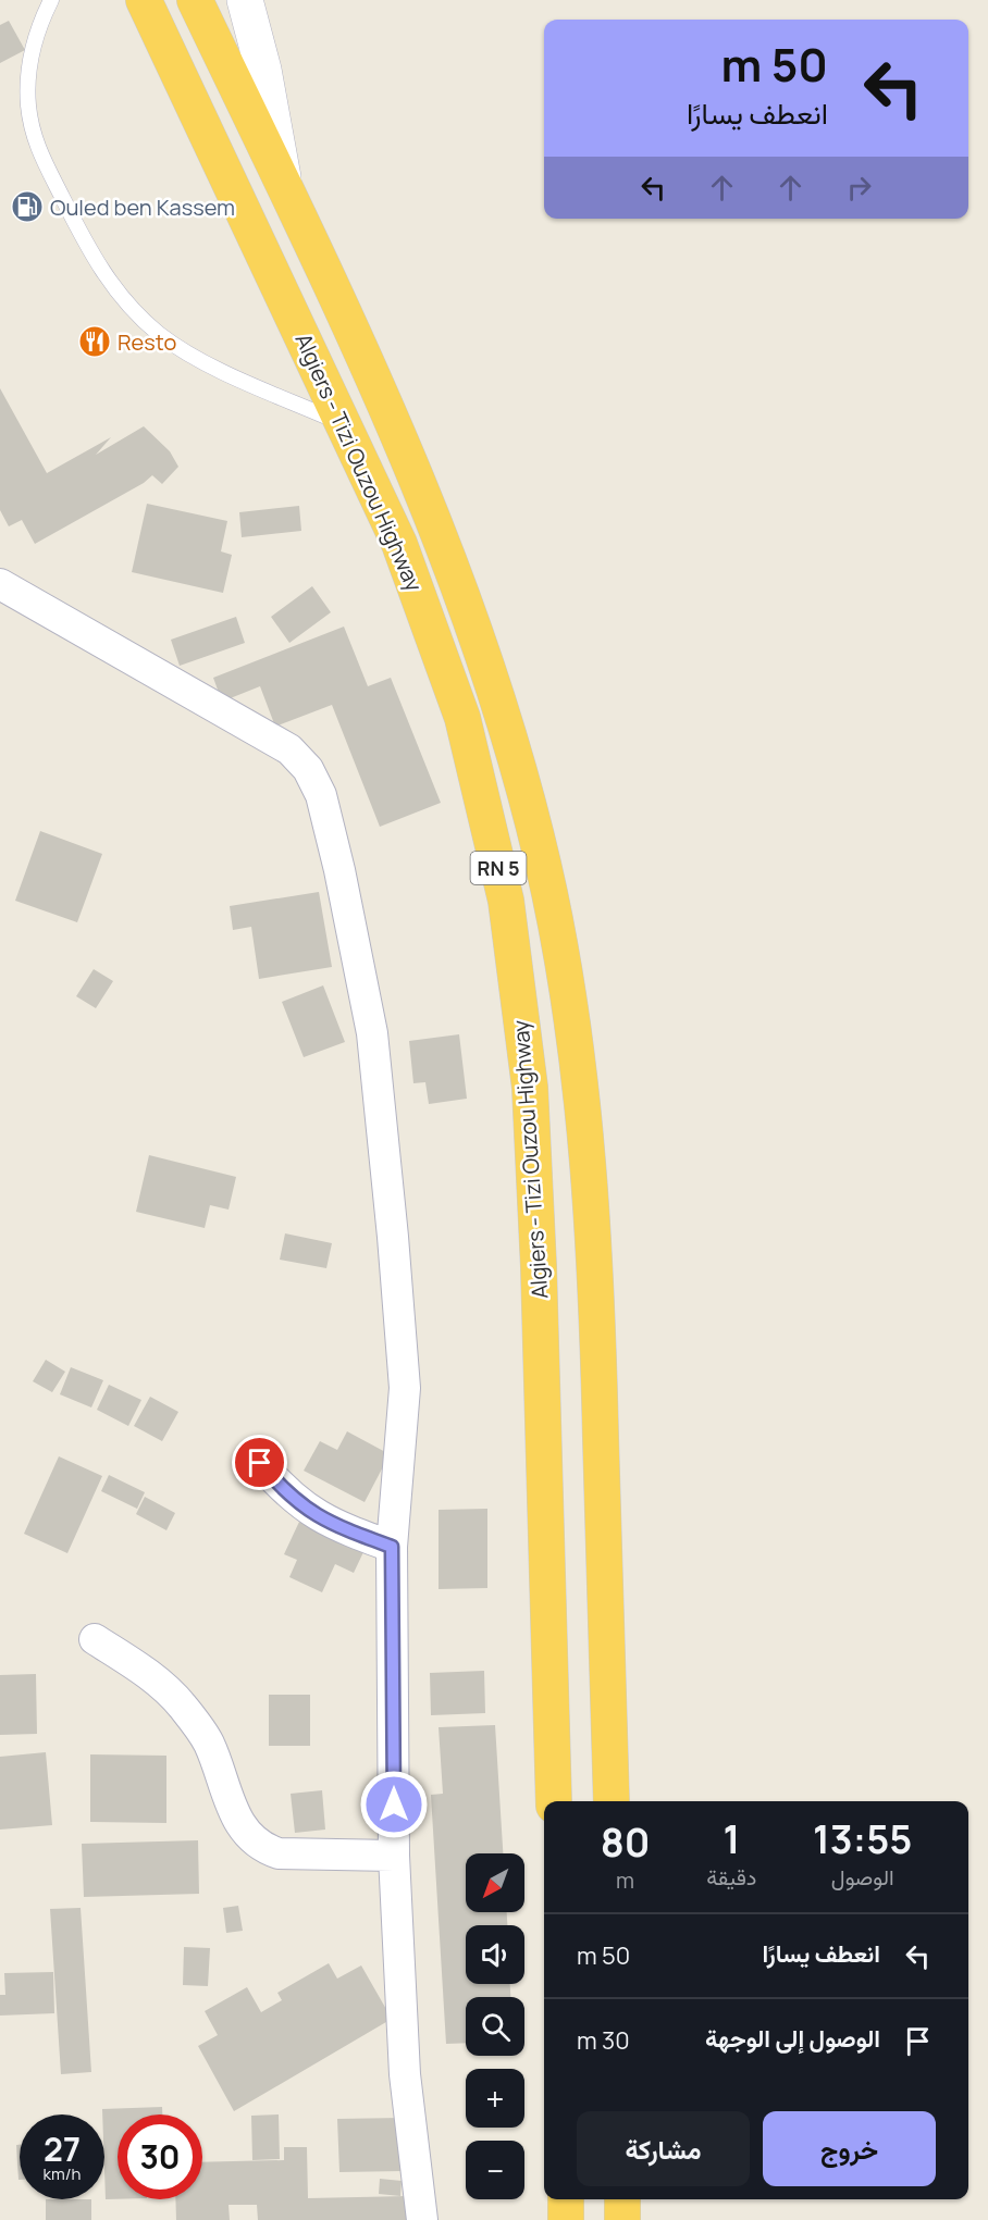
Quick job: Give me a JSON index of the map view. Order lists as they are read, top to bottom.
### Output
{
  "streets": {
    "highway": ["Algiers - Tizi Ouzou Highway", "RN 5"]
  },
  "places": {
    "fuel station": ["Ouled ben Kassem"],
    "restaurant": ["Resto"]
  },
  "north": "bottom left",
  "page": {
    "turn": ["50 m", "انعطف يسارًا"],
    "eta": [
      "13:55",
      "الوصول",
      "1",
      "دقيقة",
      "80",
      "m"
    ],
    "map_buttons": ["+", "−"],
    "list": [
      {
        "name": "انعطف يسارًا",
        "value": "50 m"
      },
      {
        "name": "الوصول إلى الوجهة",
        "value": "30 m"
      }
    ],
    "buttons": ["خروج", "مشاركة"],
    "speed": "27 km/h",
    "limit": "30"
  }
}
